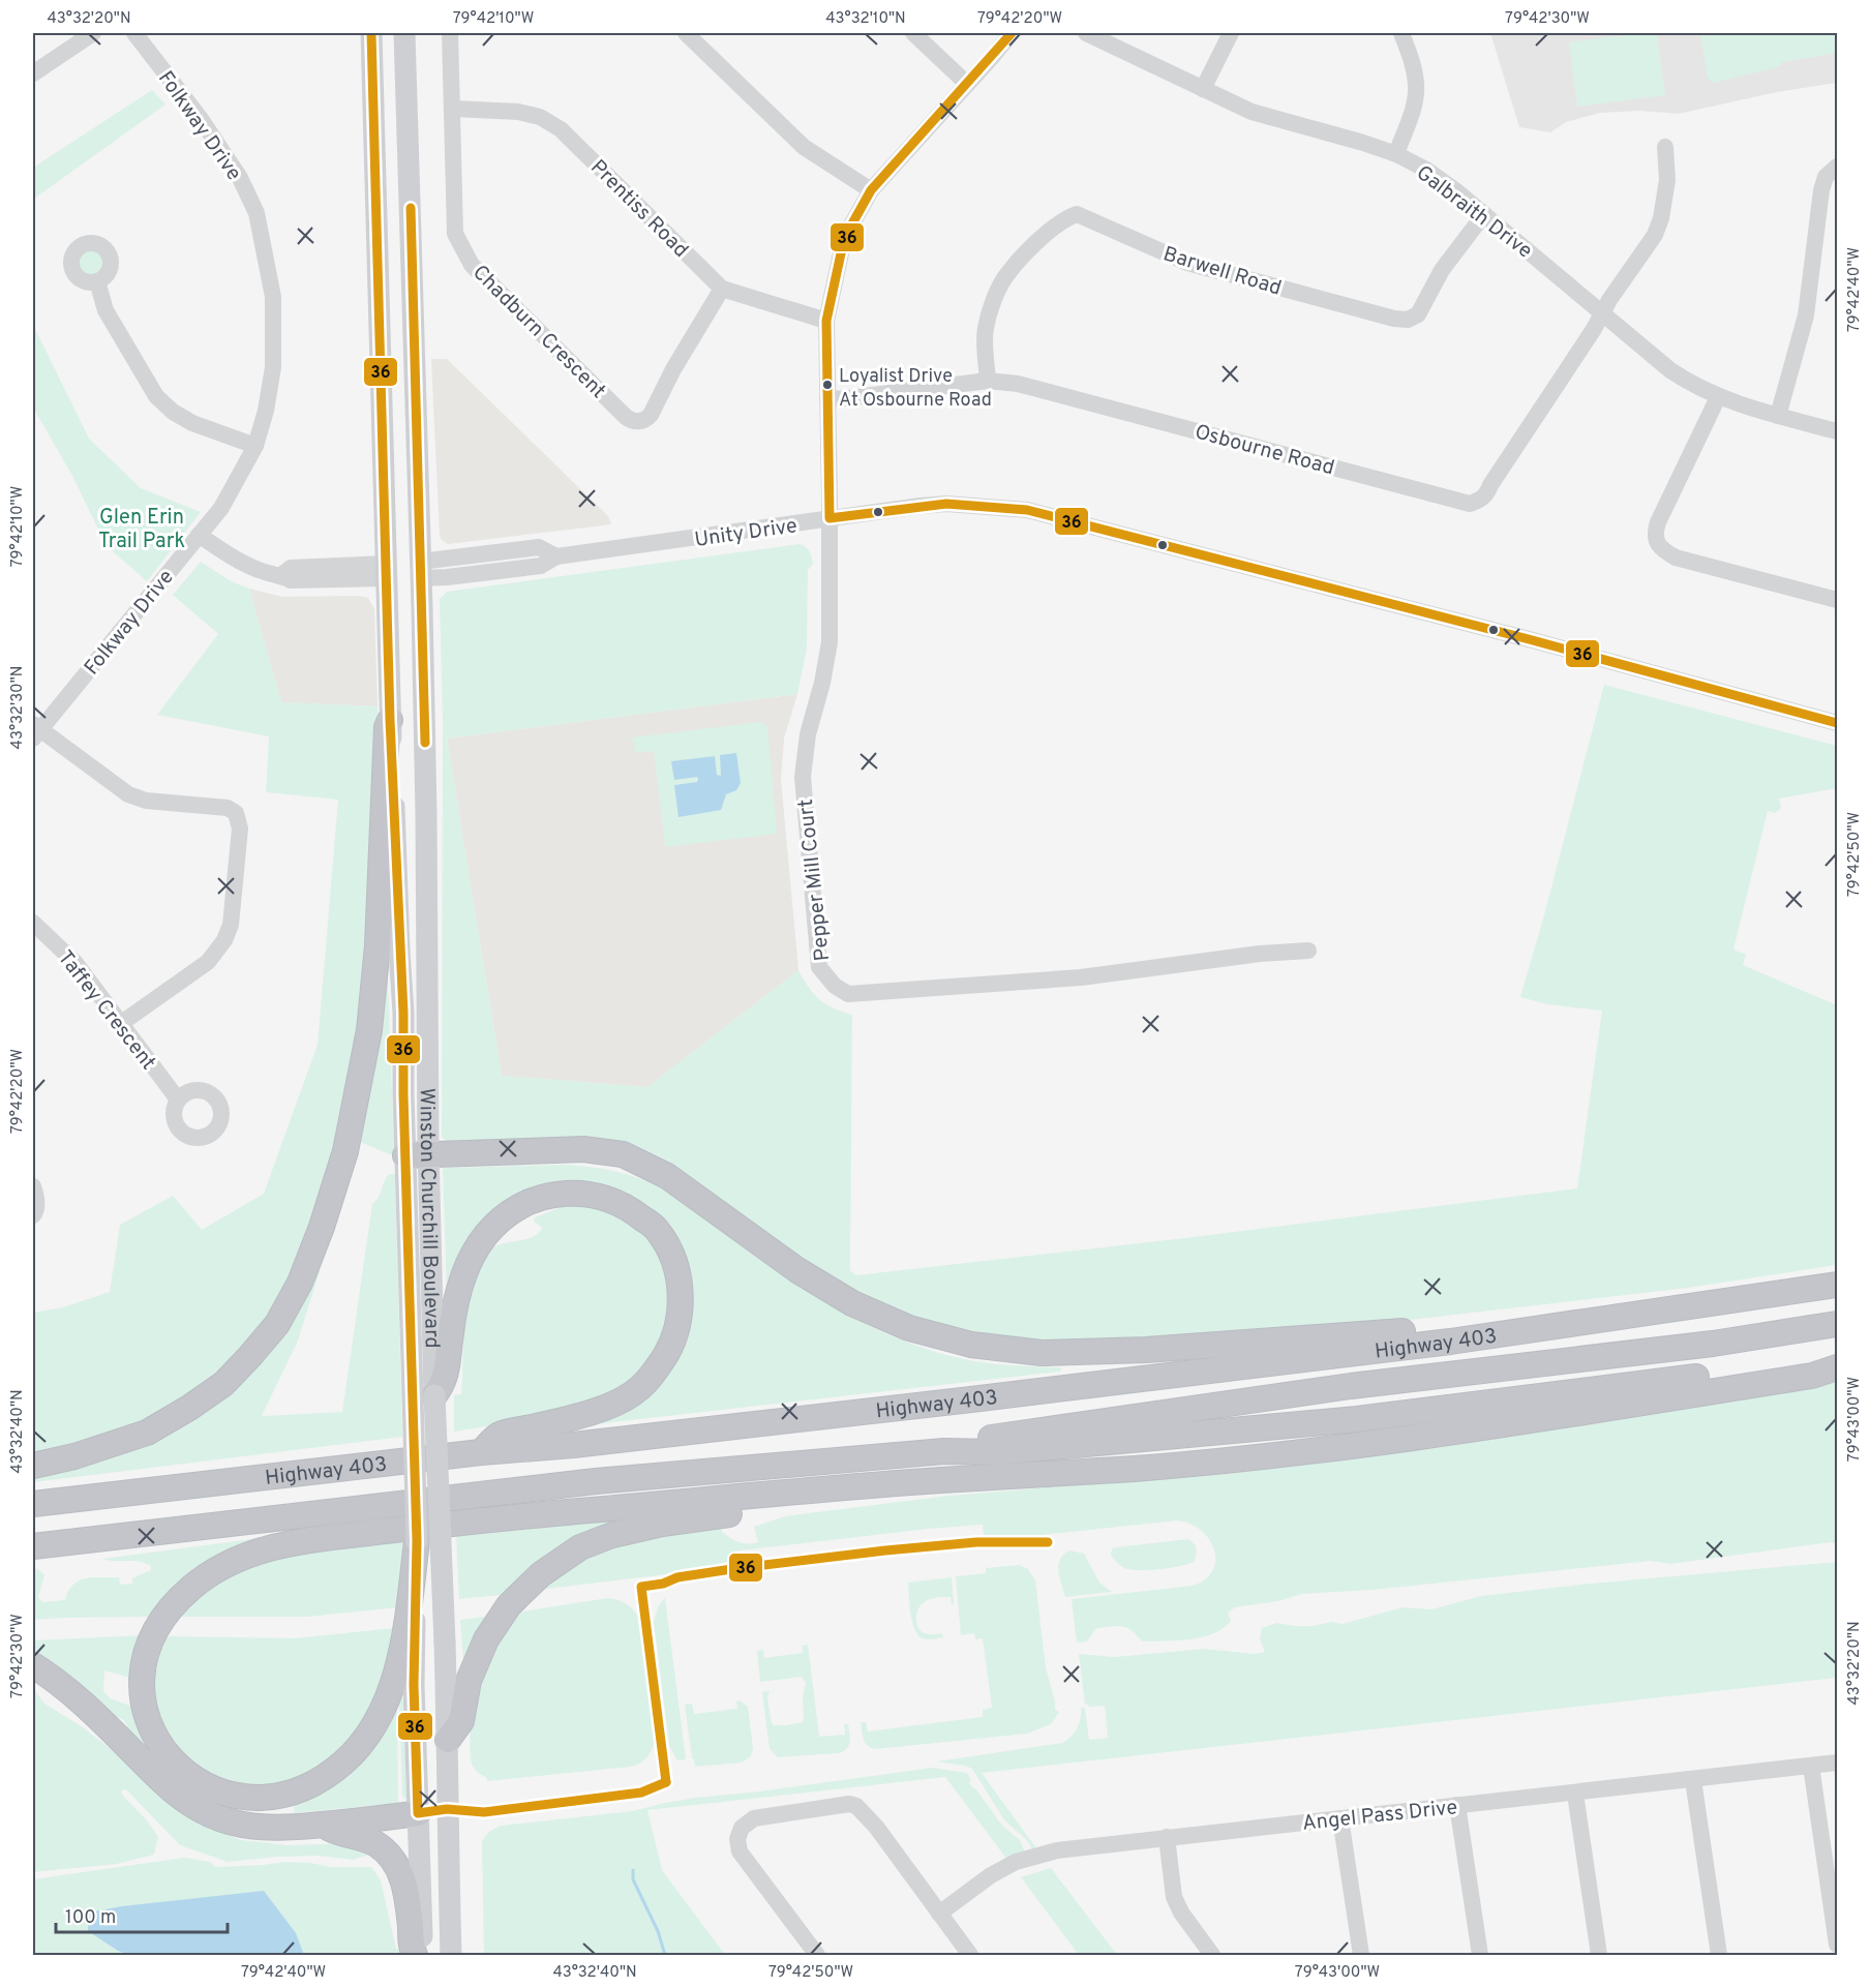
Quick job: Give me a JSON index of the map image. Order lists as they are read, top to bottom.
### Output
{
  "streets": {
    "highway": ["Highway 403"],
    "main road": ["Winston Churchill Boulevard"],
    "street": [
      "Folkway Drive",
      "Prentiss Road",
      "Galbraith Drive",
      "Barwell Road",
      "Chadburn Crescent",
      "Osbourne Road",
      "Unity Drive",
      "Pepper Mill Court",
      "Taffey Crescent",
      "Angel Pass Drive"
    ]
  },
  "crossings": [
    ["Prentiss Road", "Chadburn Crescent"],
    ["Prentiss Road", "Pepper Mill Court"],
    ["Galbraith Drive", "Barwell Road"],
    ["Galbraith Drive", "Osbourne Road"],
    ["Barwell Road", "Osbourne Road"],
    ["Osbourne Road", "Pepper Mill Court"],
    ["Unity Drive", "Pepper Mill Court"],
    ["Unity Drive", "Winston Churchill Boulevard"]
  ],
  "parks": ["Glen Erin Trail Park"],
  "places": ["Loyalist Drive At Osbourne Road"],
  "lines": ["transit line 36"],
  "scale_bar": "100 m",
  "coordinates": [
    "43°32'20\"N",
    "79°42'10\"W",
    "43°32'10\"N",
    "79°42'20\"W",
    "79°42'30\"W",
    "79°42'40\"W",
    "43°32'30\"N",
    "79°42'50\"W",
    "79°43'00\"W",
    "43°32'40\"N"
  ]
}
